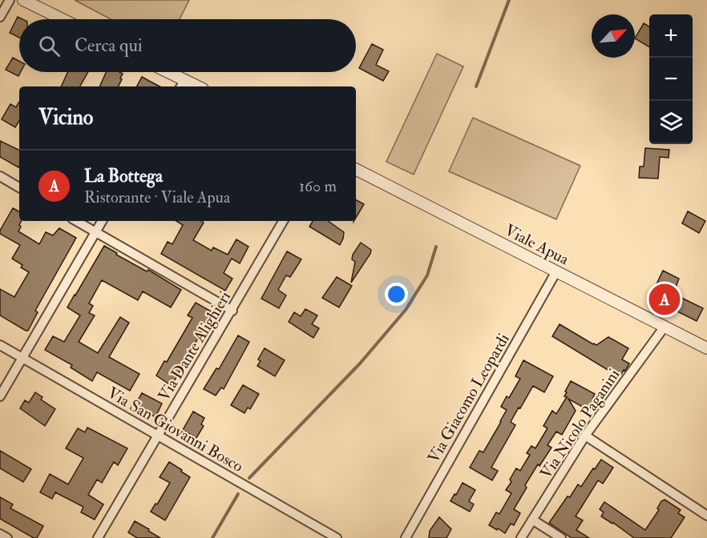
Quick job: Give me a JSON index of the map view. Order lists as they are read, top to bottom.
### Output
{
  "streets": {
    "street": [
      "Viale Apua",
      "Via Dante Alighieri",
      "Via Giacomo Leopardi",
      "Via Nicolo Paganini",
      "Via San Giovanni Bosco"
    ]
  },
  "crossings": [
    ["Viale Apua", "Via Giacomo Leopardi"],
    ["Viale Apua", "Via Nicolo Paganini"],
    ["Via Dante Alighieri", "Via San Giovanni Bosco"]
  ],
  "north": "top right",
  "page": {
    "map_buttons": ["+", "−"],
    "search": "Cerca qui",
    "heading": "Vicino",
    "list": [
      {
        "mark": "A",
        "name": "La Bottega",
        "note": "Ristorante · Viale Apua",
        "value": "160 m"
      }
    ],
    "pins": "A"
  }
}
